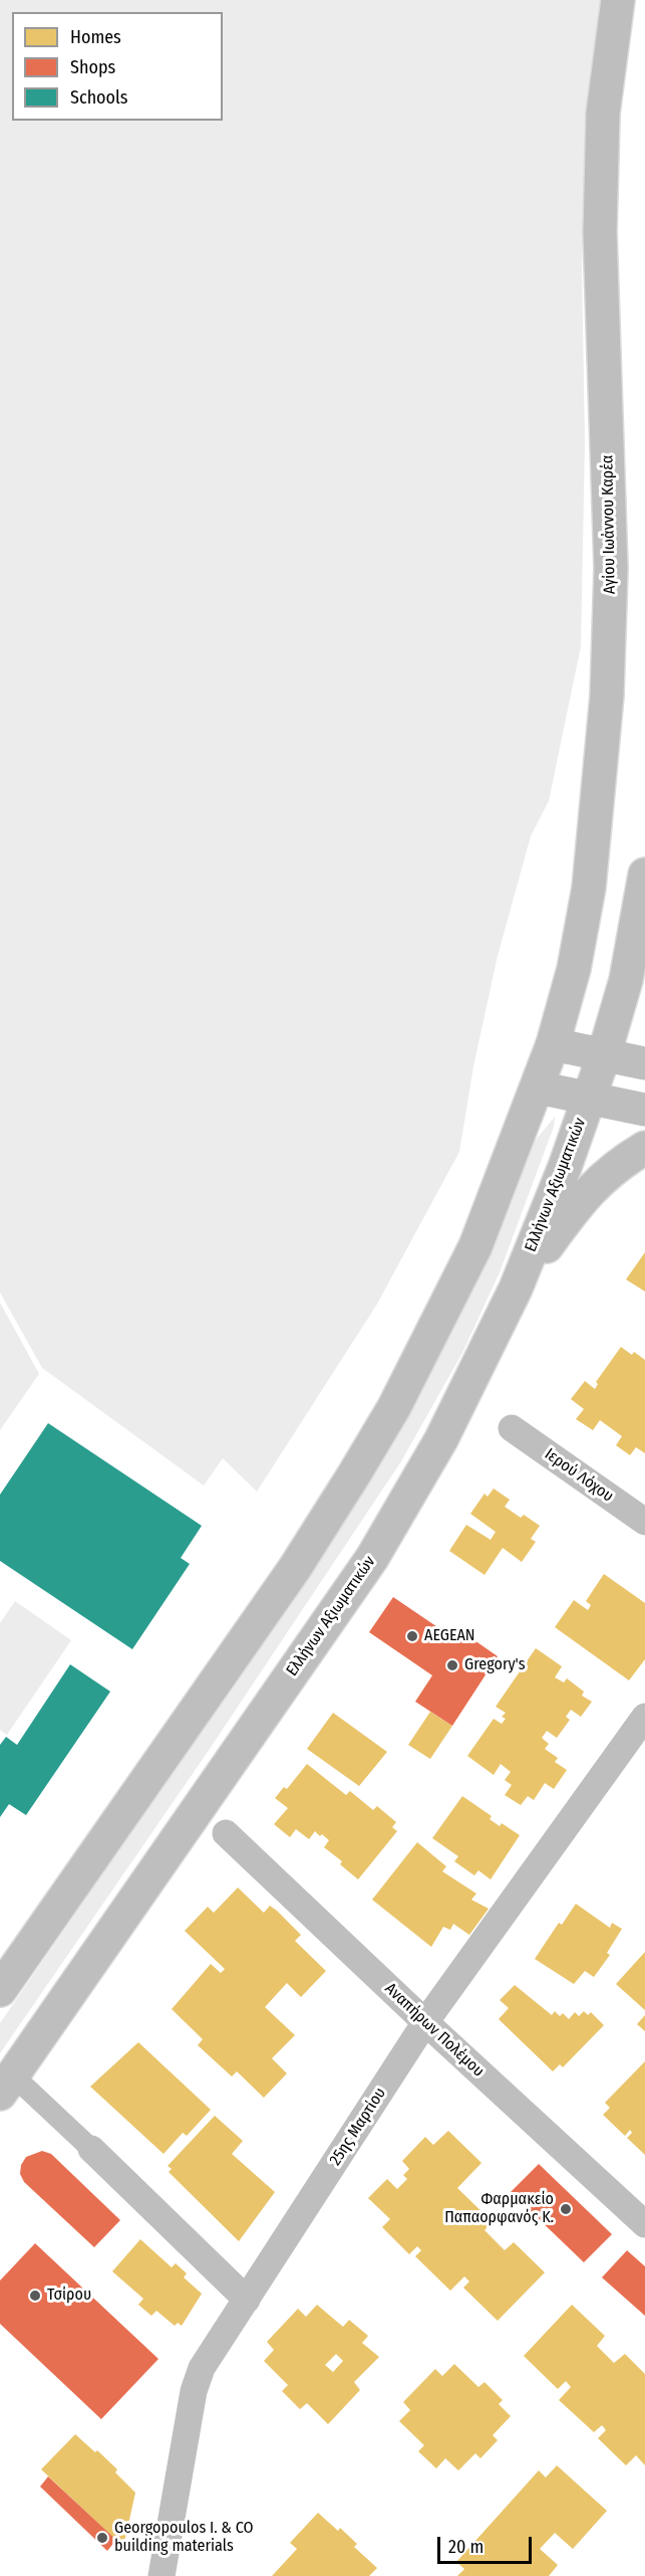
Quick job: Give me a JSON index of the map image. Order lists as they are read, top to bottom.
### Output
{
  "streets": {
    "main road": ["Αγίου Ιωάννου Καρέα", "Ελλήνων Αξιωματικών"],
    "street": ["Ιερού Λόχου", "Αναπήρων Πολέμου", "25ης Μαρτίου"]
  },
  "crossings": [
    ["Αναπήρων Πολέμου", "25ης Μαρτίου"]
  ],
  "places": [
    "AEGEAN",
    "Gregory's",
    "Φαρμακείο Παπαορφανός Κ.",
    "Τσίρου",
    "Georgopoulos I. & CO building materials"
  ],
  "legend": ["Homes", "Shops", "Schools"],
  "scale_bar": "20 m"
}
